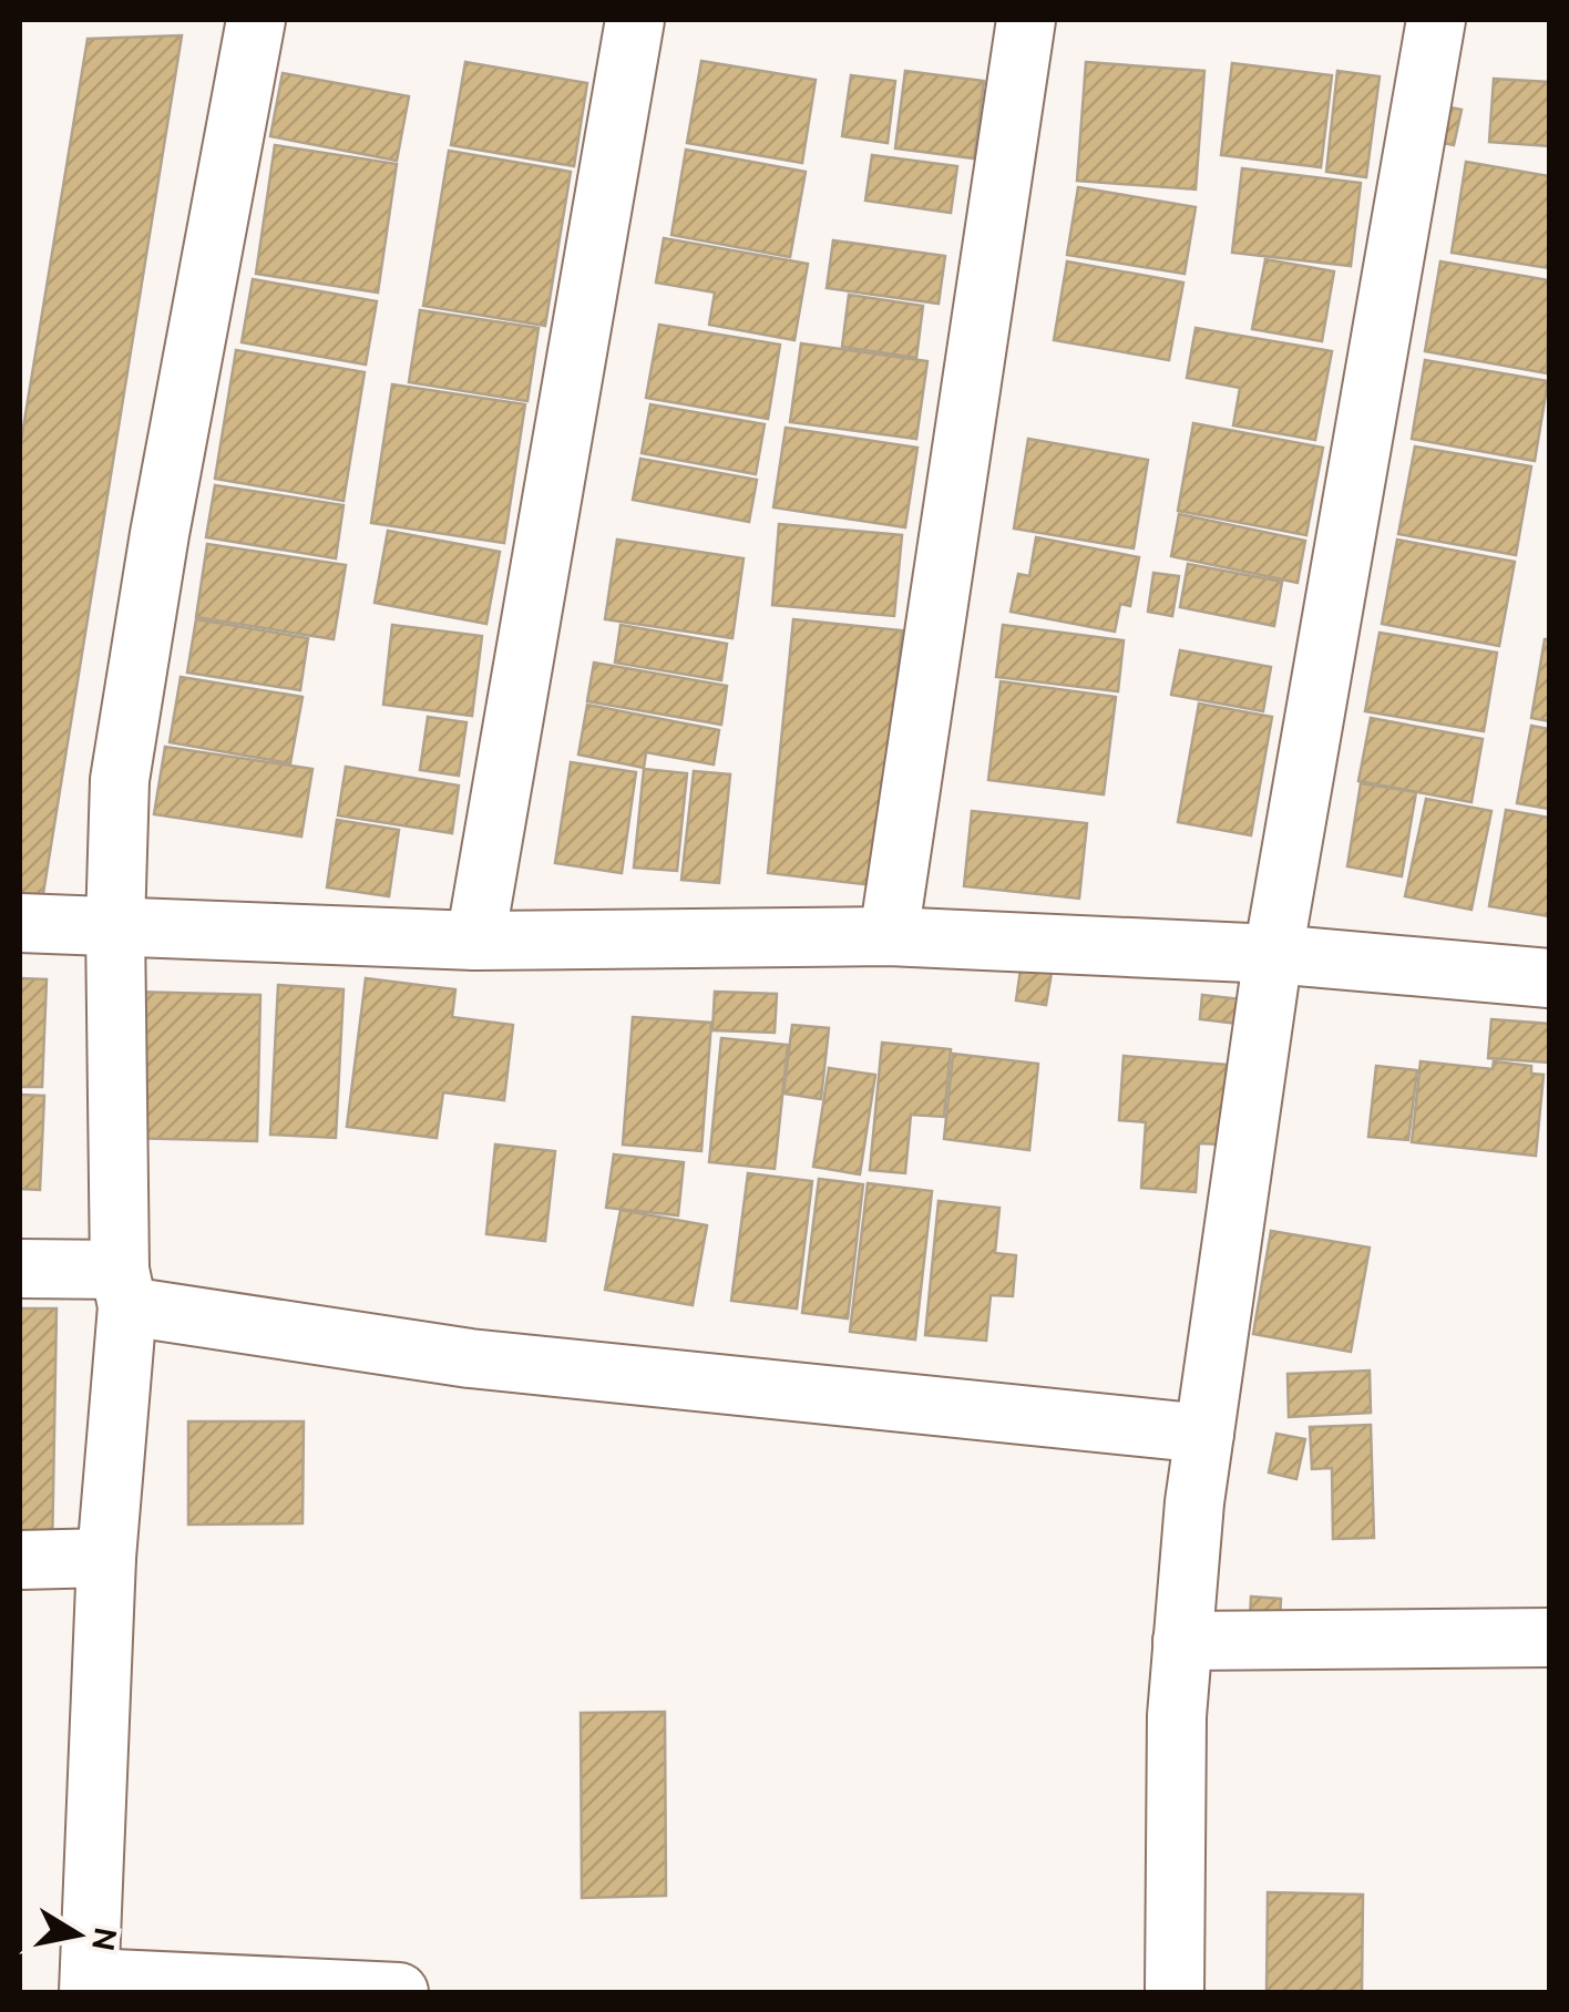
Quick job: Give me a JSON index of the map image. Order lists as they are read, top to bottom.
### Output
{
  "north": "right"
}
